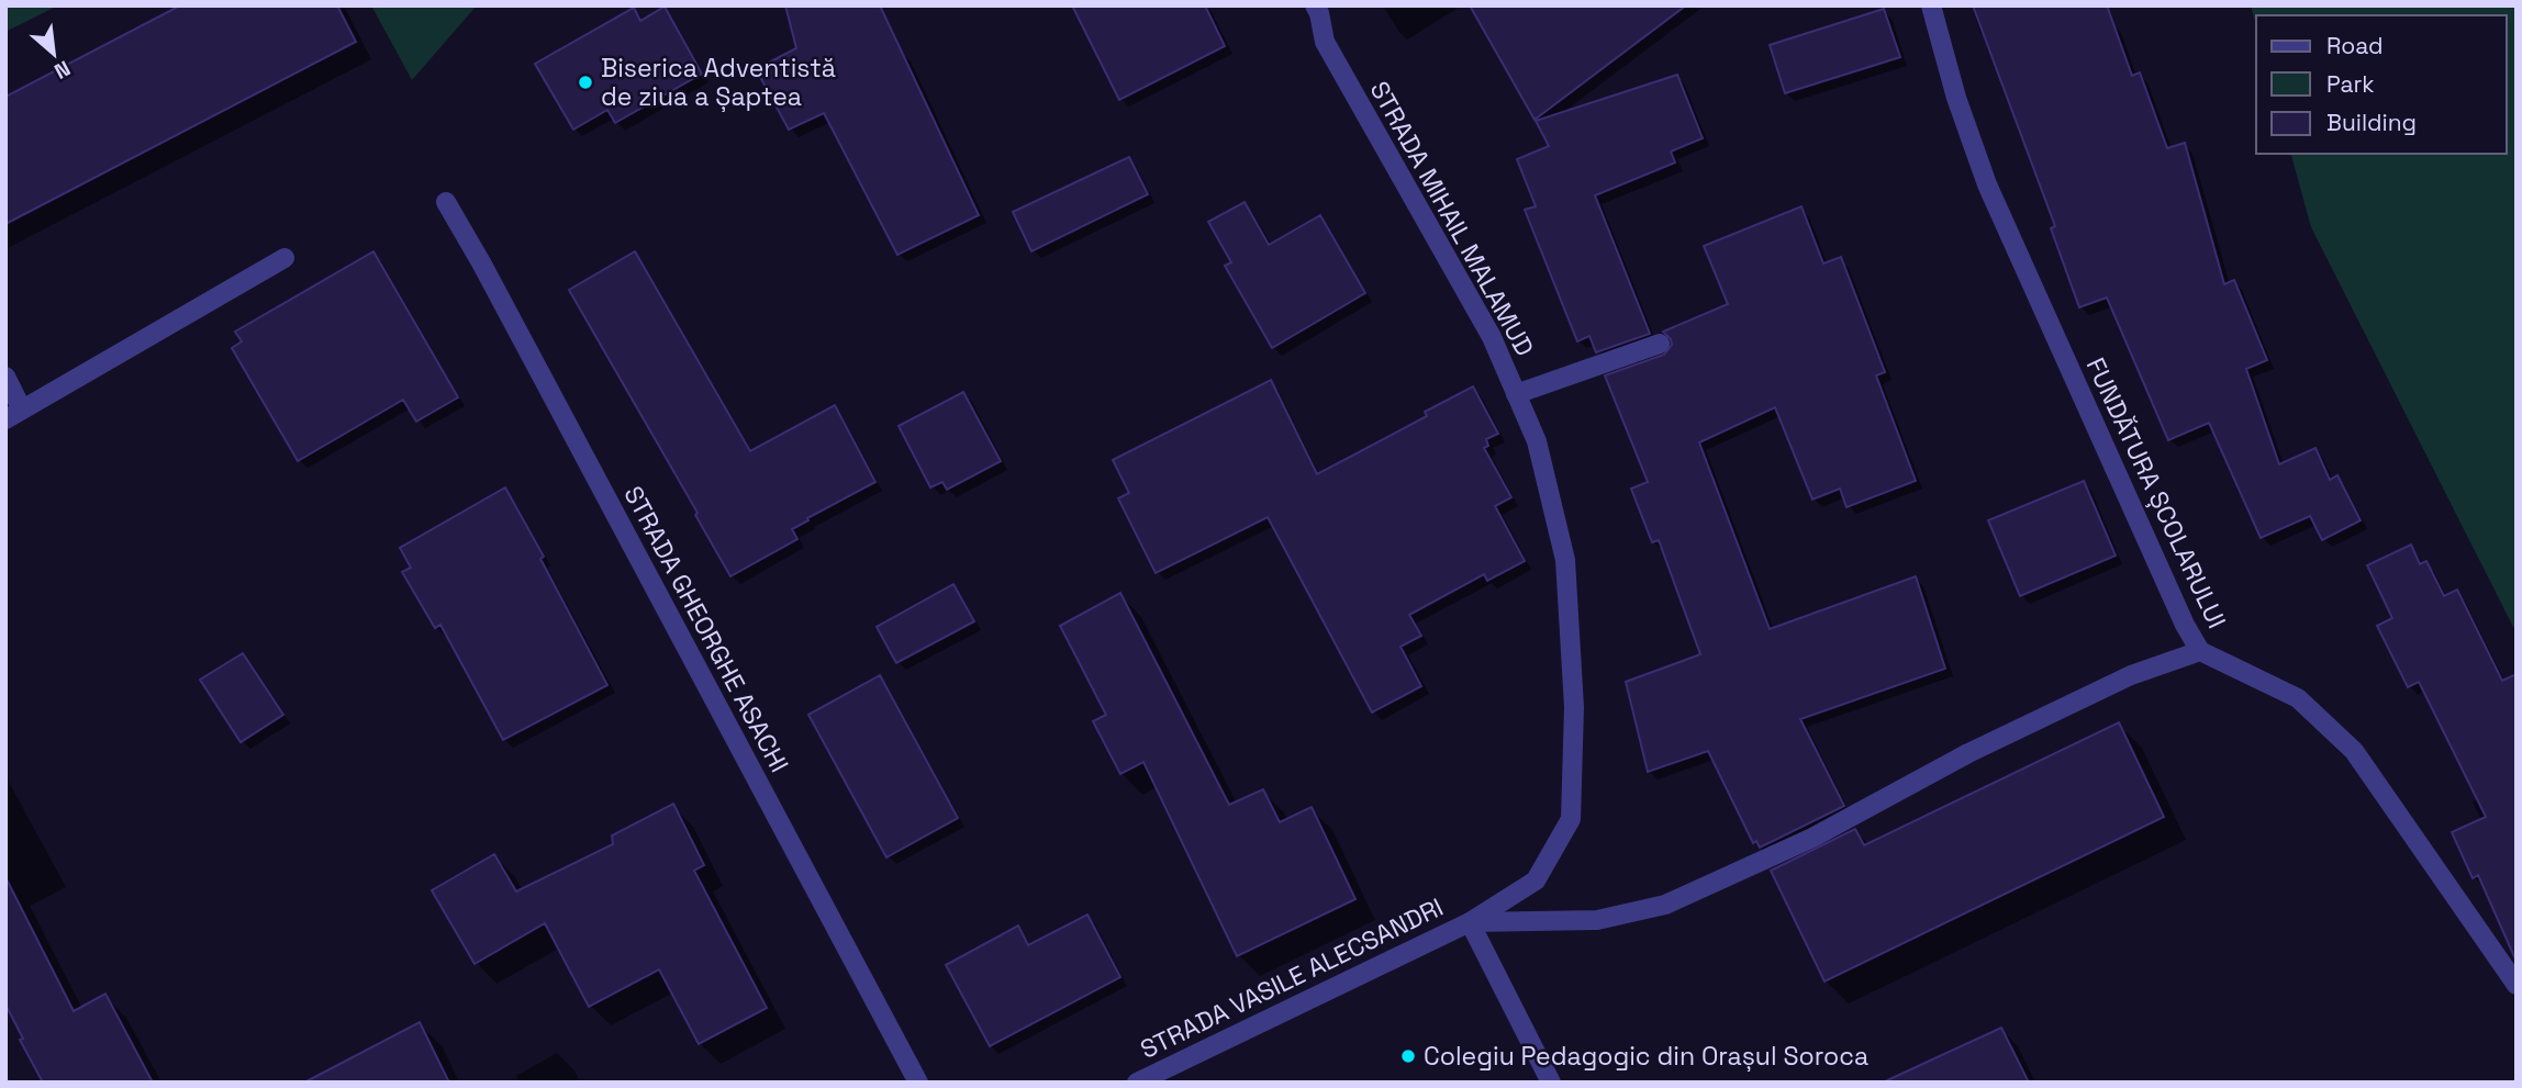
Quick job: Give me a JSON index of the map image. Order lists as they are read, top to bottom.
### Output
{
  "streets": {
    "street": [
      "STRADA MIHAIL MALAMUD",
      "FUNDĂTURA ȘCOLARULUI",
      "STRADA GHEORGHE ASACHI",
      "STRADA VASILE ALECSANDRI"
    ]
  },
  "crossings": [
    ["STRADA MIHAIL MALAMUD", "STRADA VASILE ALECSANDRI"]
  ],
  "places": ["Biserica Adventistă de ziua a Șaptea", "Colegiu Pedagogic din Orașul Soroca"],
  "legend": ["Road", "Park", "Building"],
  "north": "bottom right"
}
